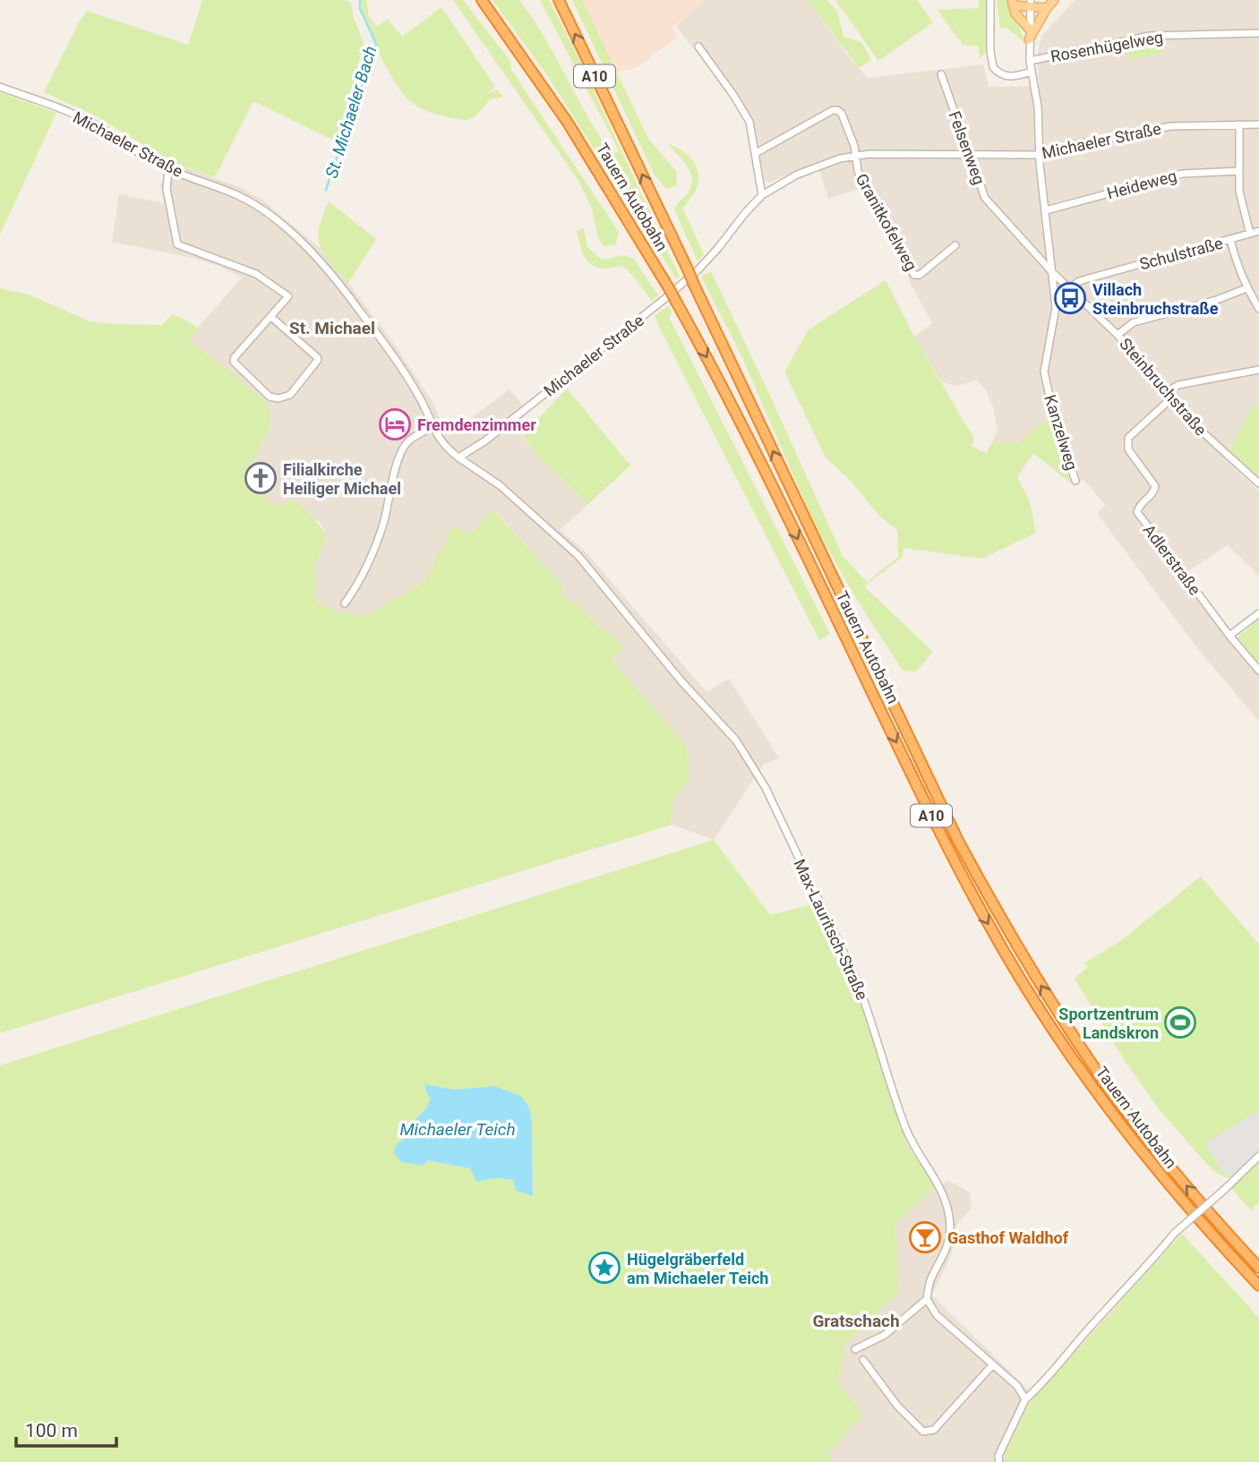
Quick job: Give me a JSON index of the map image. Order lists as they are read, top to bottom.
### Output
{
  "streets": {
    "highway": ["A10", "Tauern Autobahn"],
    "street": [
      "Rosenhügelweg",
      "Michaeler Straße",
      "Felsenweg",
      "Heideweg",
      "Granitkofelweg",
      "Schulstraße",
      "Steinbruchstraße",
      "Kanzelweg",
      "Adlerstraße",
      "Max-Lauritsch-Straße"
    ]
  },
  "crossings": [
    ["Michaeler Straße", "Felsenweg"],
    ["Michaeler Straße", "Granitkofelweg"],
    ["Michaeler Straße", "Max-Lauritsch-Straße"],
    ["Felsenweg", "Steinbruchstraße"],
    ["Felsenweg", "Kanzelweg"],
    ["Schulstraße", "Steinbruchstraße"],
    ["Steinbruchstraße", "Kanzelweg"],
    ["Steinbruchstraße", "Adlerstraße"]
  ],
  "districts": ["St. Michael", "Gratschach"],
  "water": ["St. Michaeler Bach", "Michaeler Teich"],
  "places": {
    "bus stop": ["Villach Steinbruchstraße"],
    "hotel": ["Fremdenzimmer"],
    "church": ["Filialkirche Heiliger Michael"],
    "sports": ["Sportzentrum Landskron"],
    "bar": ["Gasthof Waldhof"],
    "place": ["Hügelgräberfeld am Michaeler Teich"]
  },
  "scale_bar": "100 m"
}
